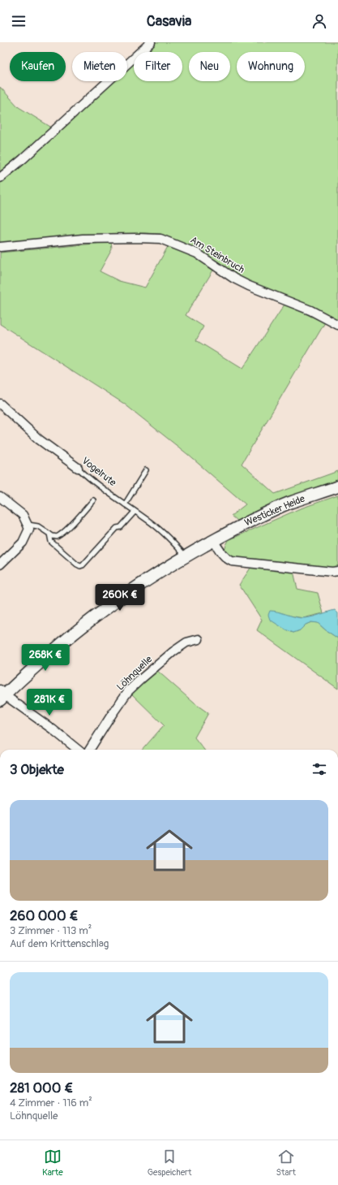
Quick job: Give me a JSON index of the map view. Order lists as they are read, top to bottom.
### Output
{
  "streets": {
    "street": [
      "Am Steinbruch",
      "Vogelrute",
      "Westicker Heide",
      "Löhnquelle"
    ]
  },
  "crossings": [
    ["Vogelrute", "Westicker Heide"]
  ],
  "page": {
    "header": "Casavia",
    "chip": [
      "Kaufen",
      "Mieten",
      "Filter",
      "Neu",
      "Wohnung"
    ],
    "price": ["260K €", "268K €", "281K €"],
    "heading": "3 Objekte",
    "list": [
      {
        "name": "260 000 €",
        "note": "3 Zimmer · 113 m² · Auf dem Krittenschlag"
      },
      {
        "name": "281 000 €",
        "note": "4 Zimmer · 116 m² · Löhnquelle"
      }
    ],
    "tabs": ["Karte", "Gespeichert", "Start"]
  }
}
